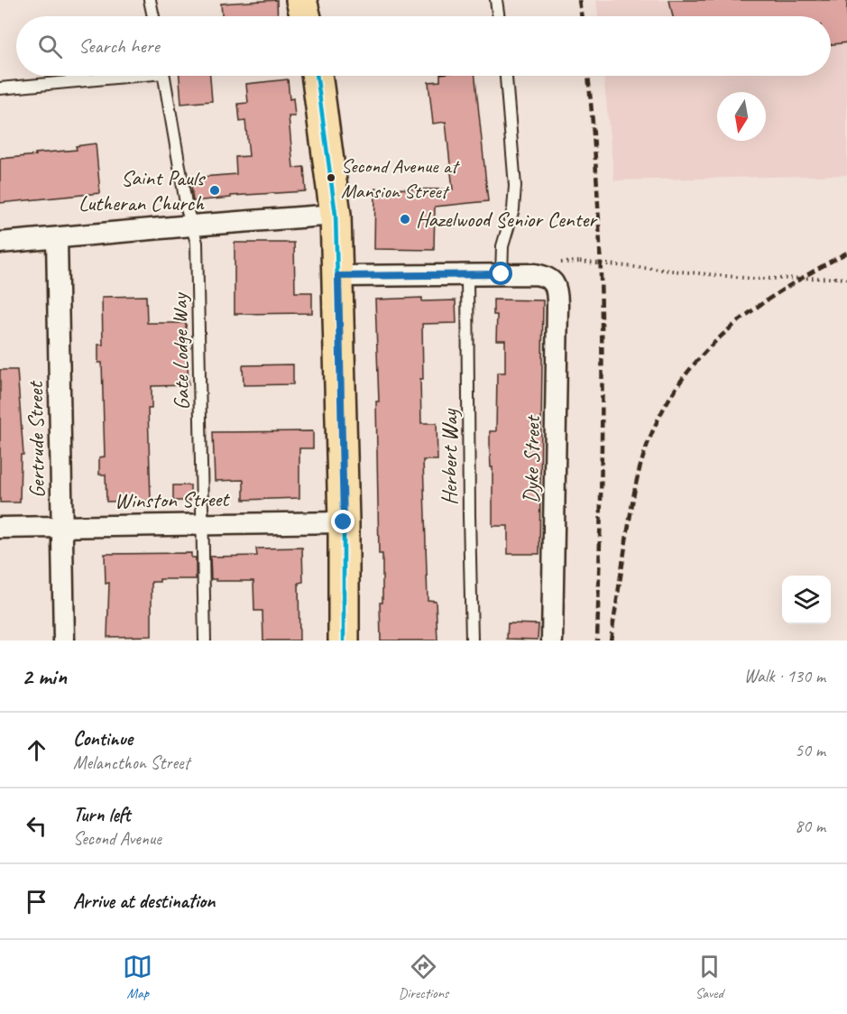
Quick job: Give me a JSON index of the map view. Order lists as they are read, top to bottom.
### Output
{
  "streets": {
    "street": ["Gertrude Street", "Dyke Street", "Winston Street"],
    "lane": ["Gate Lodge Way", "Herbert Way"]
  },
  "crossings": [
    ["Gate Lodge Way", "Winston Street"],
    ["Gertrude Street", "Winston Street"]
  ],
  "places": ["Second Avenue at Mansion Street", "Saint Pauls Lutheran Church", "Hazelwood Senior Center"],
  "north": "bottom",
  "page": {
    "search": "Search here",
    "heading": ["2 min", "Walk · 130 m"],
    "list": [
      ["Continue", "Melancthon Street", "50 m"],
      ["Turn left", "Second Avenue", "80 m"],
      "Arrive at destination"
    ],
    "nav": ["Map", "Directions", "Saved"]
  }
}
